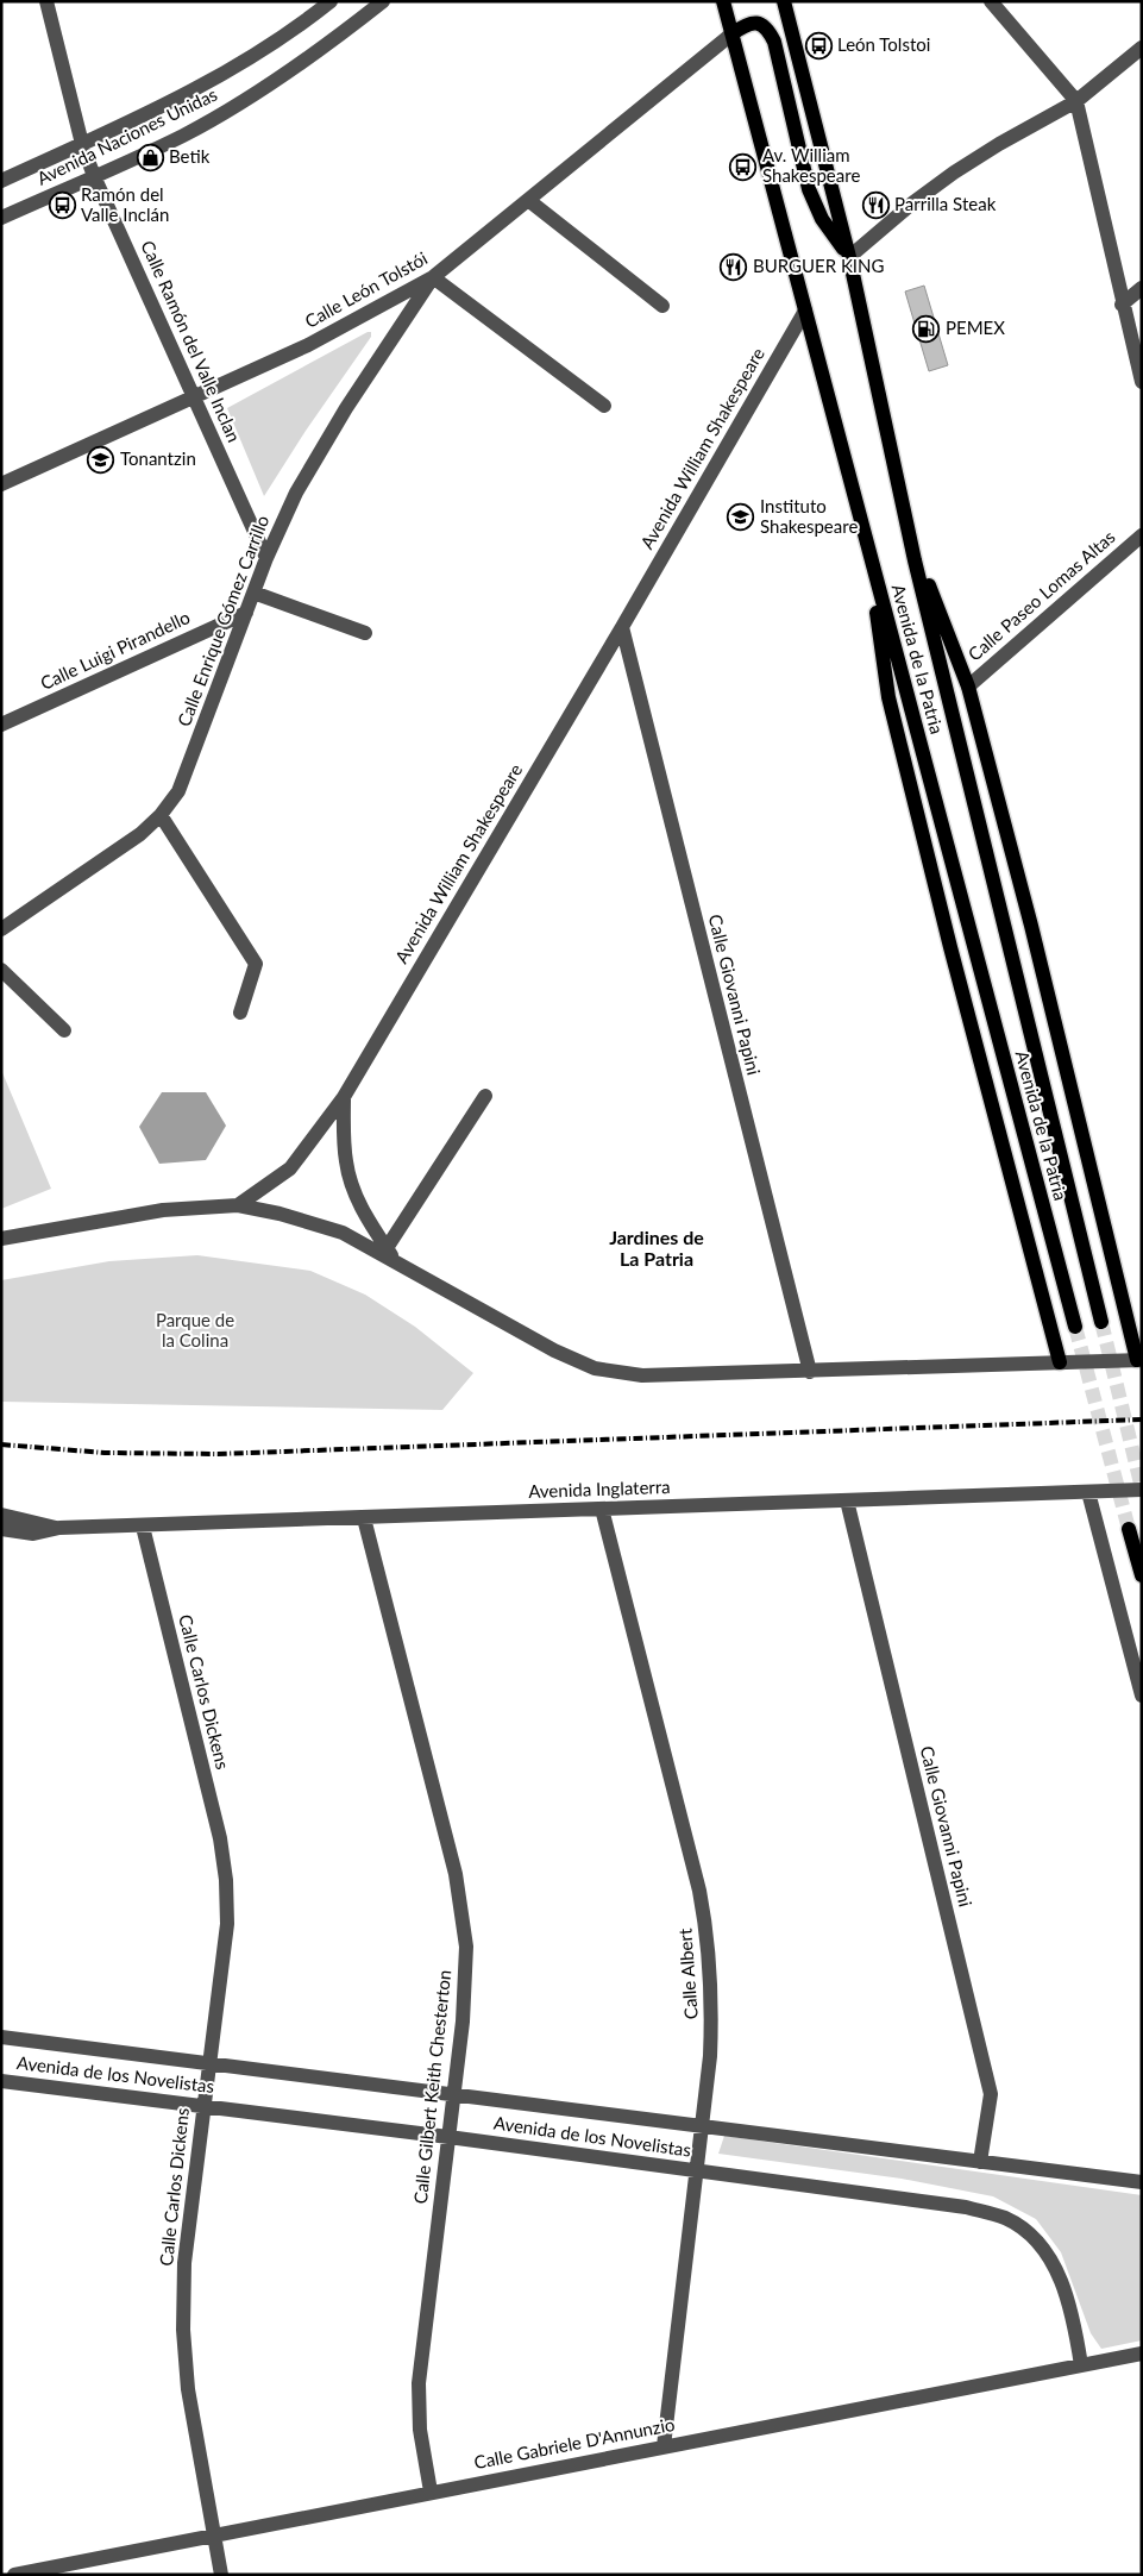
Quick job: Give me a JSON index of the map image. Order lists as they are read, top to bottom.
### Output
{
  "streets": {
    "main road": ["Avenida de la Patria"],
    "street": [
      "Avenida Naciones Unidas",
      "Calle León Tolstói",
      "Calle Ramón del Valle Inclan",
      "Avenida William Shakespeare",
      "Calle Paseo Lomas Altas",
      "Calle Enrique Gómez Carrillo",
      "Calle Luigi Pirandello",
      "Calle Giovanni Papini",
      "Avenida Inglaterra",
      "Calle Carlos Dickens",
      "Calle Albert",
      "Avenida de los Novelistas",
      "Calle Gilbert Keith Chesterton",
      "Calle Gabriele D'Annunzio"
    ]
  },
  "crossings": [
    ["Avenida Naciones Unidas", "Calle Ramón del Valle Inclan"],
    ["Calle León Tolstói", "Calle Ramón del Valle Inclan"],
    ["Calle León Tolstói", "Calle Enrique Gómez Carrillo"],
    ["Calle León Tolstói", "Avenida de la Patria"],
    ["Calle Ramón del Valle Inclan", "Calle Enrique Gómez Carrillo"],
    ["Avenida William Shakespeare", "Avenida de la Patria"],
    ["Avenida William Shakespeare", "Calle Giovanni Papini"],
    ["Calle Enrique Gómez Carrillo", "Calle Luigi Pirandello"],
    ["Calle Giovanni Papini", "Avenida Inglaterra"],
    ["Calle Giovanni Papini", "Avenida de los Novelistas"],
    ["Avenida Inglaterra", "Calle Carlos Dickens"],
    ["Avenida Inglaterra", "Calle Albert"],
    ["Avenida Inglaterra", "Calle Gilbert Keith Chesterton"],
    ["Calle Carlos Dickens", "Avenida de los Novelistas"],
    ["Calle Carlos Dickens", "Calle Gabriele D'Annunzio"],
    ["Calle Albert", "Avenida de los Novelistas"],
    ["Calle Albert", "Calle Gabriele D'Annunzio"],
    ["Avenida de los Novelistas", "Calle Gilbert Keith Chesterton"],
    ["Avenida de los Novelistas", "Calle Gabriele D'Annunzio"],
    ["Calle Gilbert Keith Chesterton", "Calle Gabriele D'Annunzio"]
  ],
  "districts": ["Jardines de La Patria"],
  "parks": ["Parque de la Colina"],
  "places": {
    "bus stop": ["León Tolstoi", "Av. William Shakespeare", "Ramón del Valle Inclán"],
    "shop": ["Betik"],
    "restaurant": ["Parrilla Steak", "BURGUER KING"],
    "fuel station": ["PEMEX"],
    "school or university": ["Tonantzin", "Instituto Shakespeare"]
  }
}
